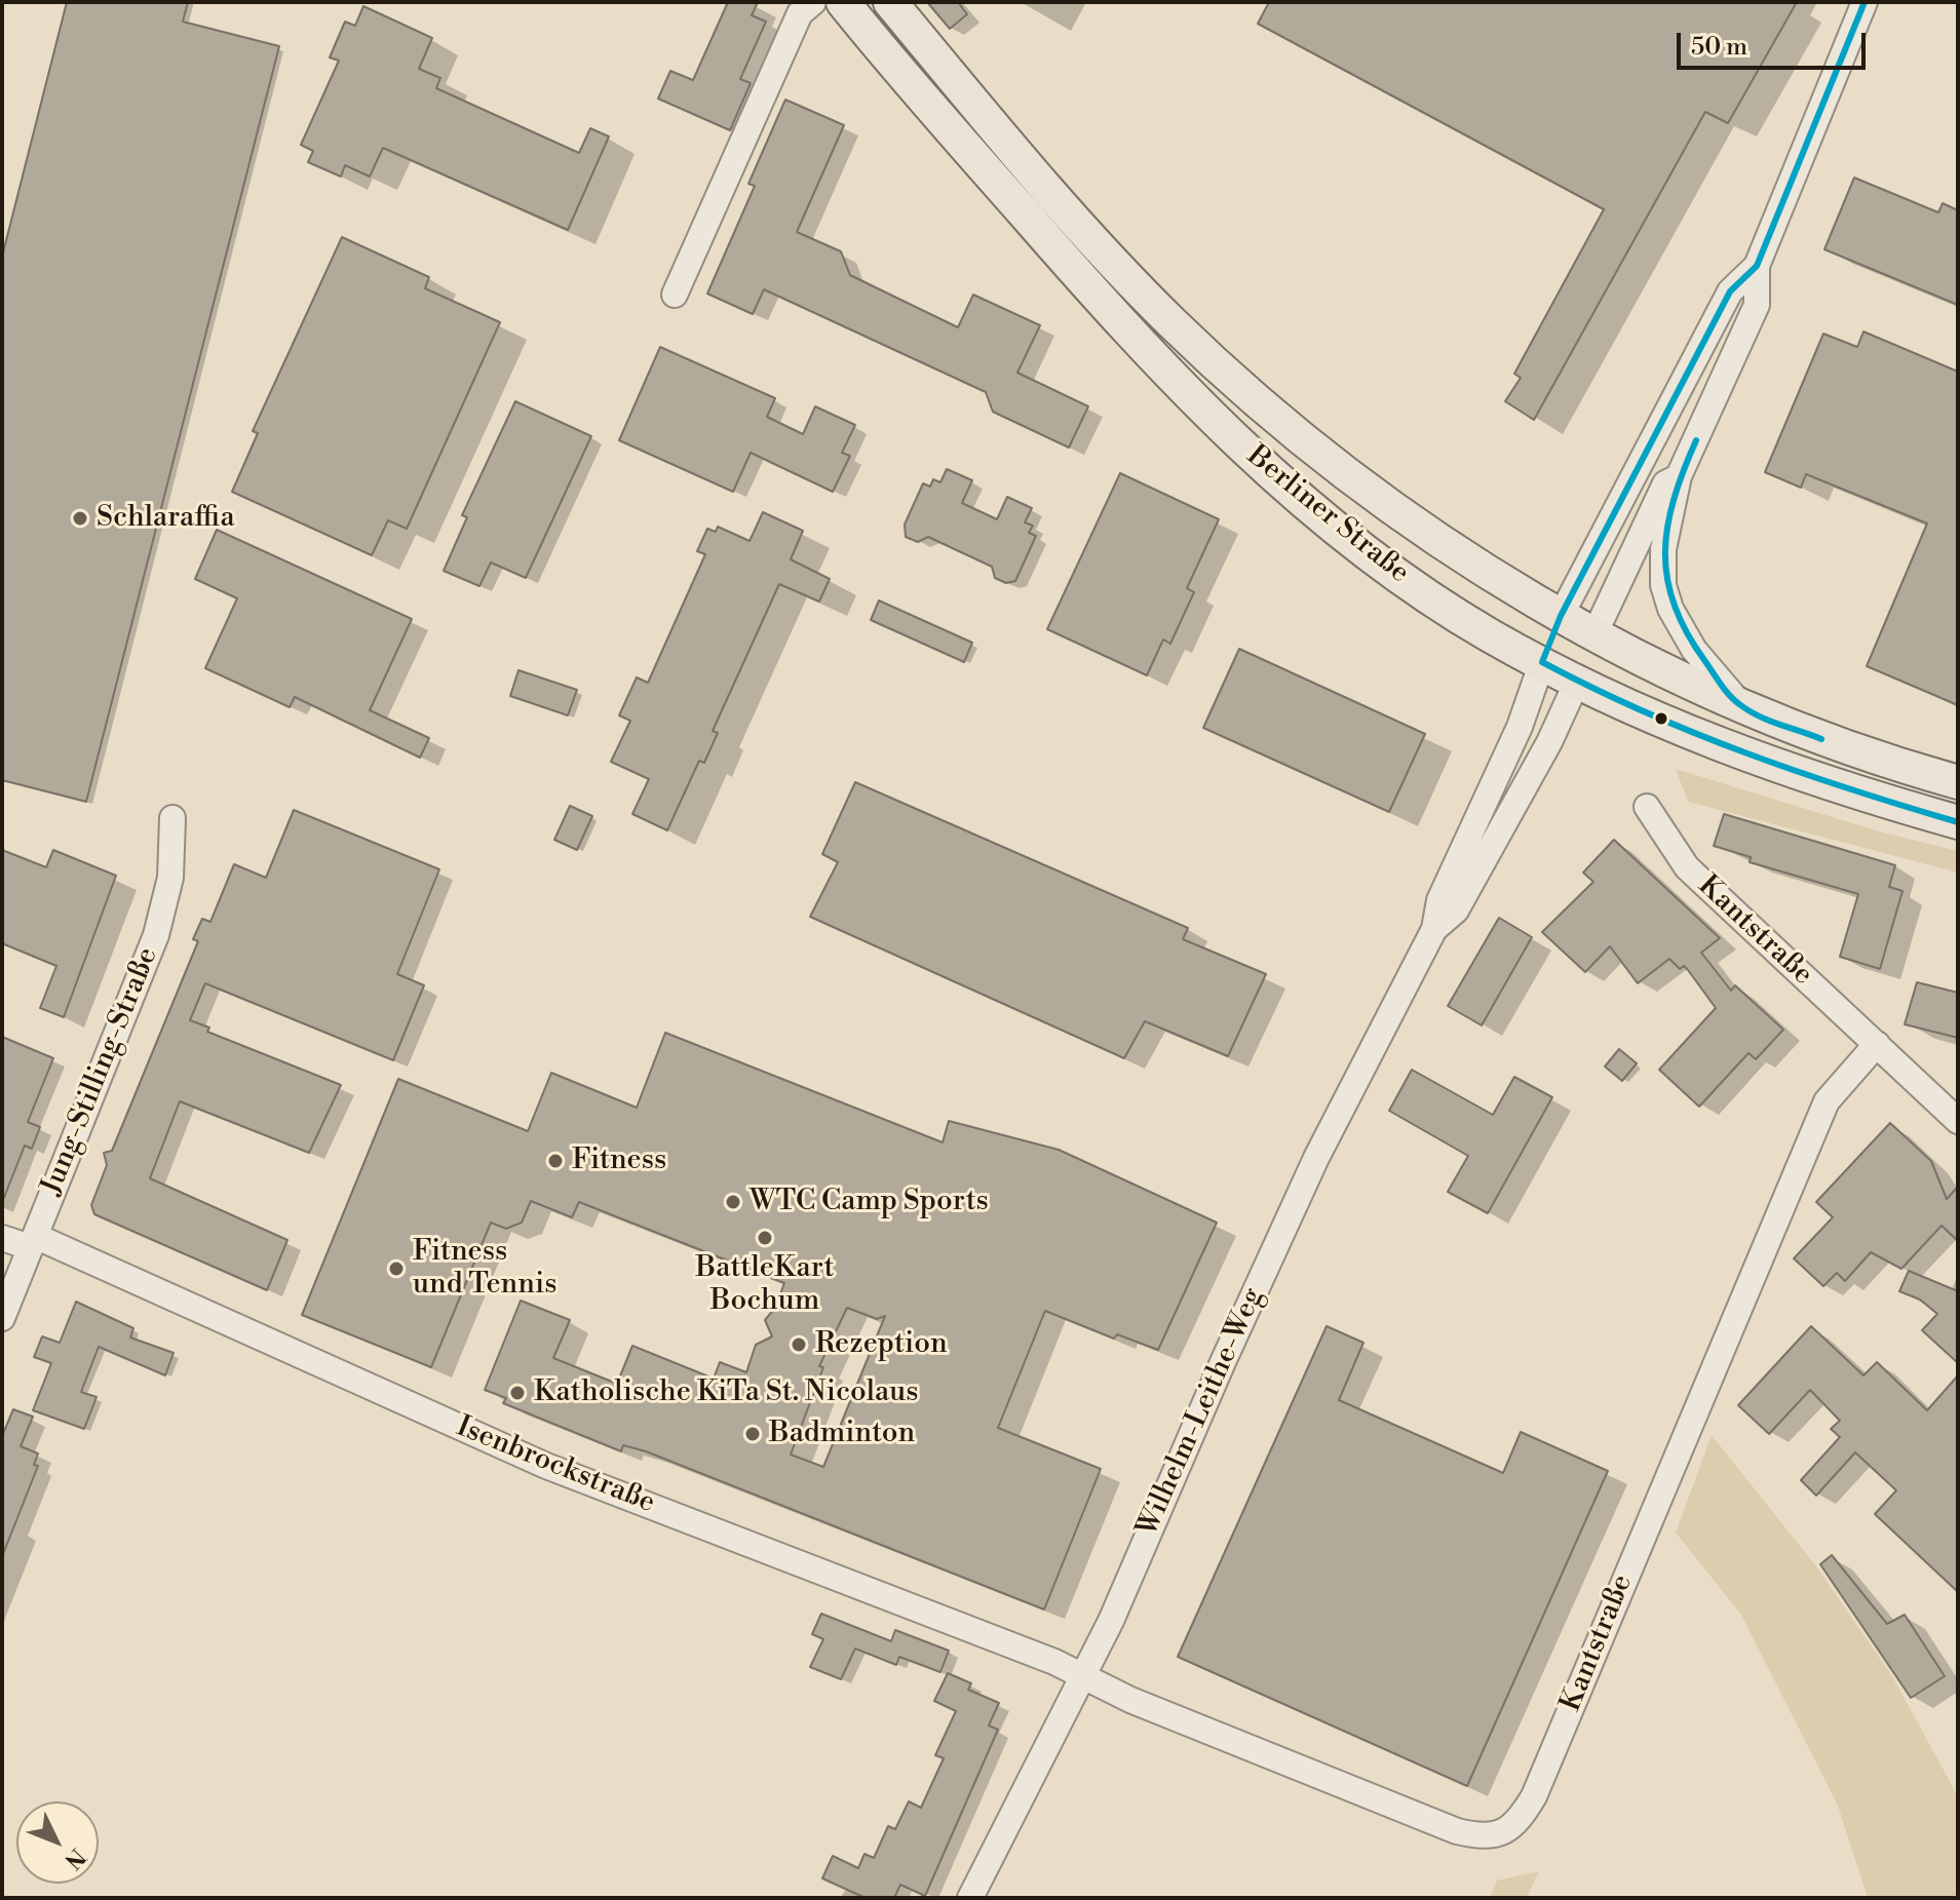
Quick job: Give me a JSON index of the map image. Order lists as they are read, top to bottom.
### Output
{
  "streets": {
    "main road": ["Berliner Straße", "Wilhelm-Leithe-Weg"],
    "street": ["Kantstraße", "Jung-Stilling-Straße", "Isenbrockstraße"]
  },
  "crossings": [
    ["Berliner Straße", "Wilhelm-Leithe-Weg"],
    ["Kantstraße", "Wilhelm-Leithe-Weg"],
    ["Kantstraße", "Isenbrockstraße"],
    ["Jung-Stilling-Straße", "Isenbrockstraße"],
    ["Wilhelm-Leithe-Weg", "Isenbrockstraße"]
  ],
  "places": [
    "Schlaraffia",
    "Fitness",
    "WTC Camp Sports",
    "BattleKart Bochum",
    "Fitness und Tennis",
    "Rezeption",
    "Katholische KiTa St. Nicolaus",
    "Badminton"
  ],
  "scale_bar": "50 m",
  "north": "bottom right"
}
